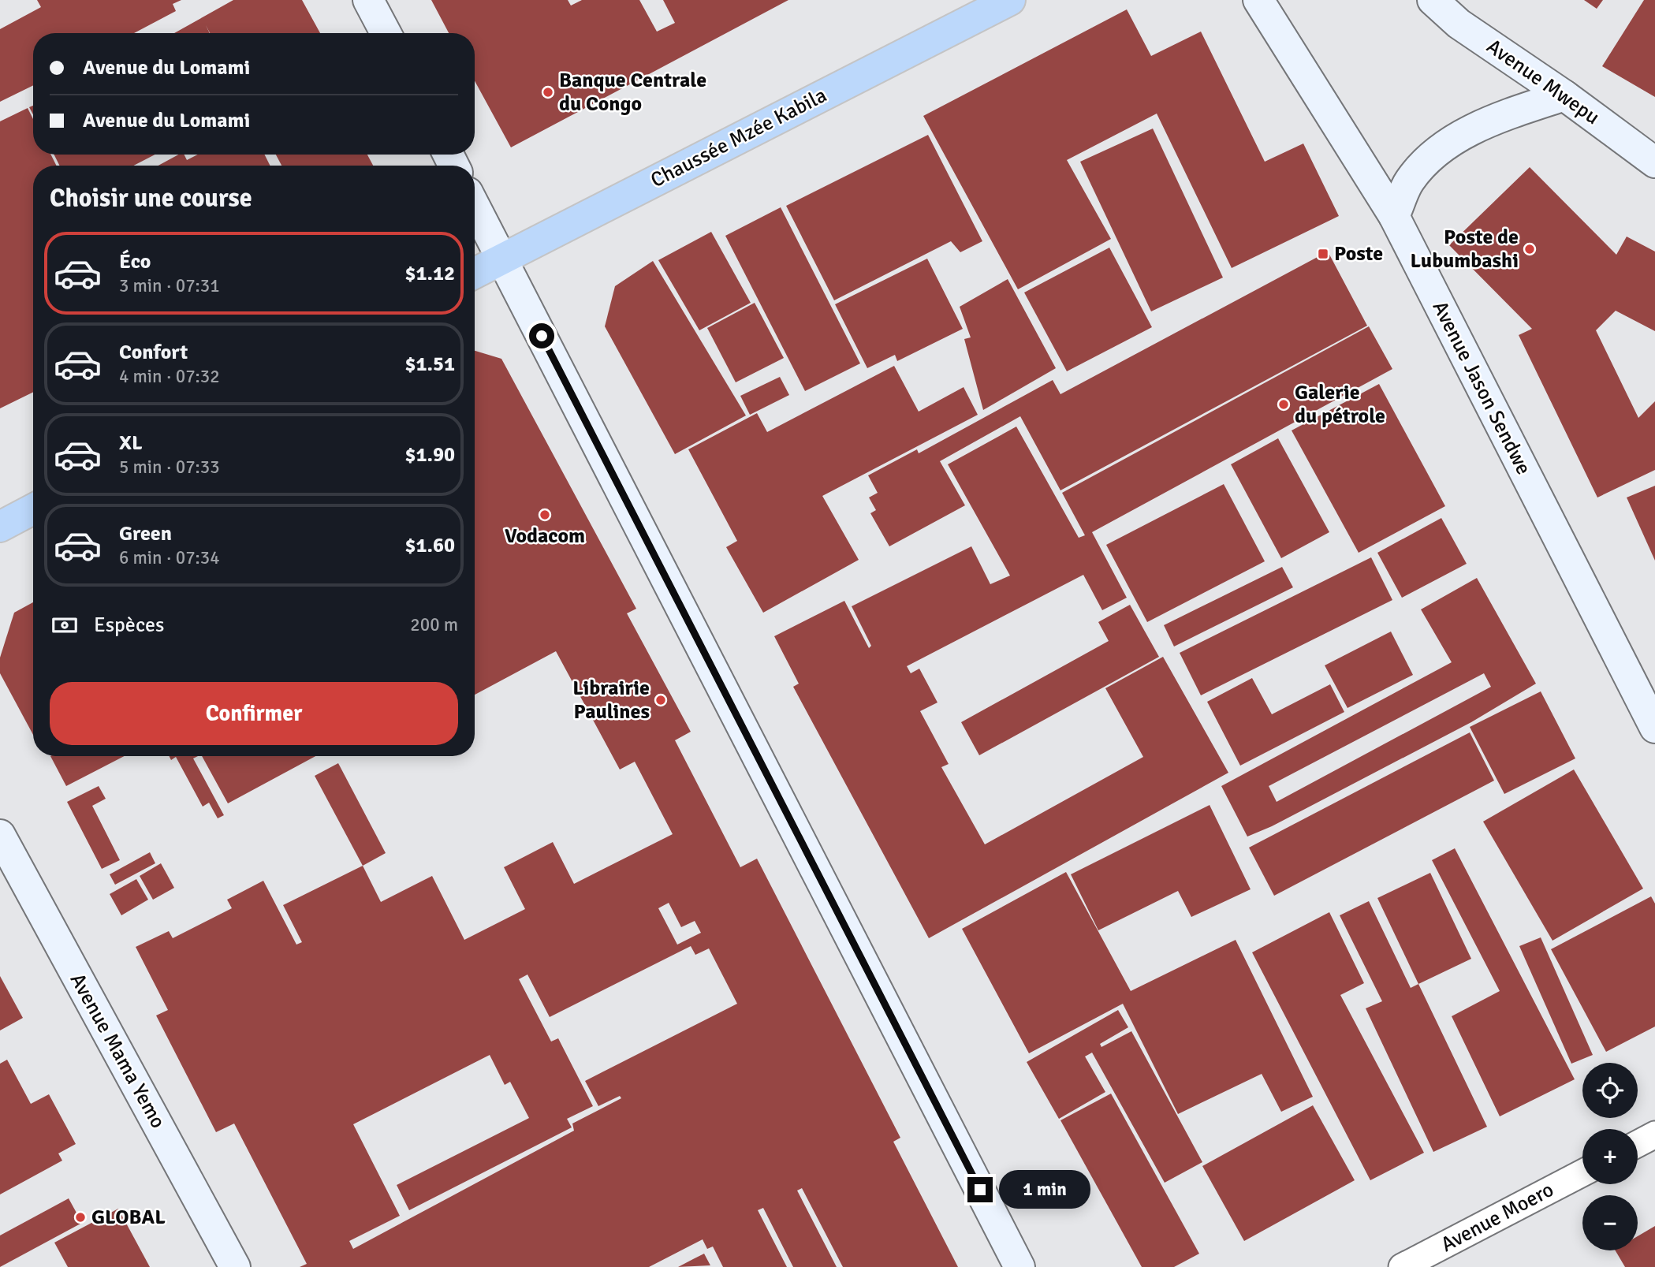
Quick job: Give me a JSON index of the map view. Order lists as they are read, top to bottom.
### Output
{
  "streets": {
    "highway": ["Chaussée Mzée Kabila"],
    "main road": ["Avenue Mwepu", "Avenue Jason Sendwe", "Avenue Mama Yemo"],
    "street": ["Avenue Moero"]
  },
  "places": {
    "other": [
      "Banque Centrale du Congo",
      "Poste de Lubumbashi",
      "Galerie du pétrole",
      "Vodacom",
      "Librairie Paulines",
      "GLOBAL"
    ],
    "transit": ["Poste"]
  },
  "page": {
    "banner": ["Avenue du Lomami", "Avenue du Lomami"],
    "heading": "Choisir une course",
    "list": [
      {
        "name": "Éco",
        "note": "3 min · 07:31",
        "value": "$1.12"
      },
      {
        "name": "Confort",
        "note": "4 min · 07:32",
        "value": "$1.51"
      },
      {
        "name": "XL",
        "note": "5 min · 07:33",
        "value": "$1.90"
      },
      {
        "name": "Green",
        "note": "6 min · 07:34",
        "value": "$1.60"
      }
    ],
    "pay": ["Espèces", "200 m"],
    "buttons": "Confirmer",
    "map_buttons": ["+", "−"],
    "bubble": "1 min"
  }
}
